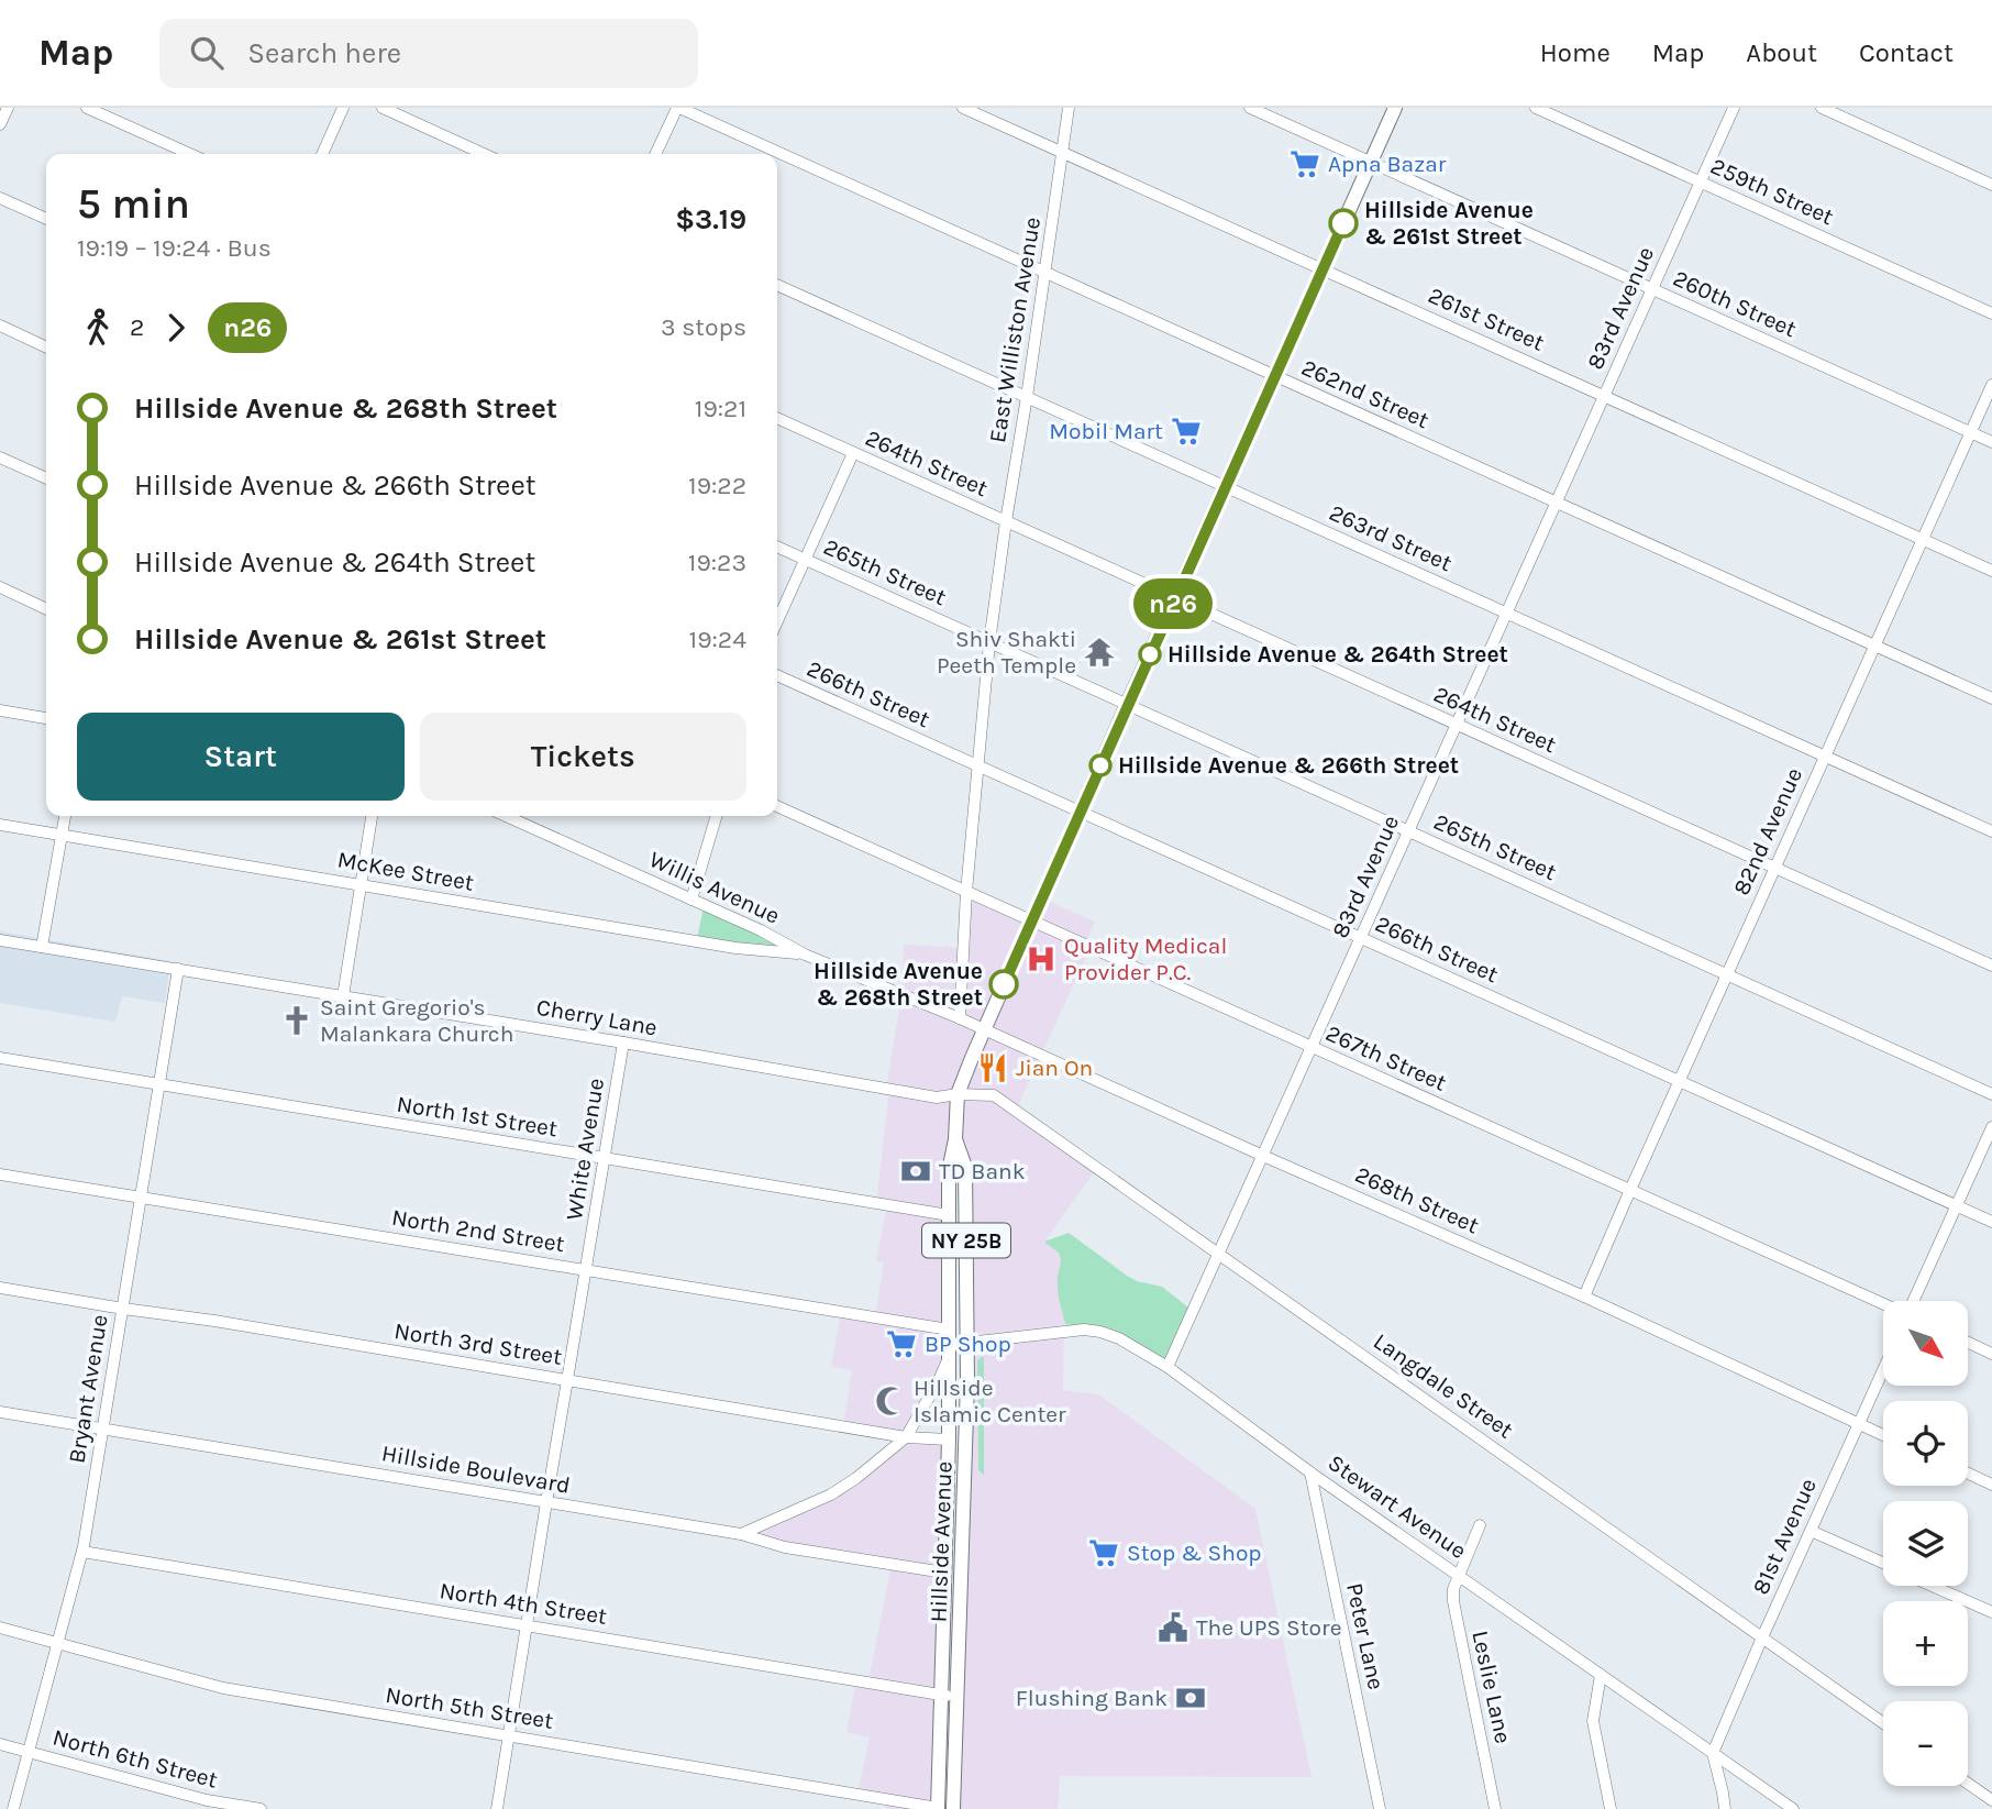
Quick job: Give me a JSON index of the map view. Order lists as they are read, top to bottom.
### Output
{
  "streets": {
    "main road": ["NY 25B", "Hillside Avenue"],
    "street": [
      "259th Street",
      "260th Street",
      "83rd Avenue",
      "261st Street",
      "East Williston Avenue",
      "262nd Street",
      "264th Street",
      "263rd Street",
      "265th Street",
      "266th Street",
      "82nd Avenue",
      "McKee Street",
      "Willis Avenue",
      "Cherry Lane",
      "267th Street",
      "North 1st Street",
      "White Avenue",
      "268th Street",
      "North 2nd Street",
      "North 3rd Street",
      "Langdale Street",
      "Bryant Avenue",
      "Hillside Boulevard",
      "Stewart Avenue",
      "81st Avenue",
      "North 4th Street",
      "Peter Lane",
      "Leslie Lane",
      "North 5th Street",
      "North 6th Street"
    ]
  },
  "crossings": [
    ["259th Street", "83rd Avenue"],
    ["260th Street", "83rd Avenue"],
    ["260th Street", "82nd Avenue"],
    ["260th Street", "Hillside Avenue"],
    ["83rd Avenue", "261st Street"],
    ["83rd Avenue", "262nd Street"],
    ["83rd Avenue", "264th Street"],
    ["83rd Avenue", "263rd Street"],
    ["83rd Avenue", "265th Street"],
    ["83rd Avenue", "266th Street"],
    ["83rd Avenue", "267th Street"],
    ["83rd Avenue", "268th Street"],
    ["83rd Avenue", "Langdale Street"],
    ["83rd Avenue", "Stewart Avenue"],
    ["261st Street", "East Williston Avenue"],
    ["261st Street", "82nd Avenue"],
    ["261st Street", "Hillside Avenue"],
    ["East Williston Avenue", "262nd Street"],
    ["East Williston Avenue", "264th Street"],
    ["East Williston Avenue", "263rd Street"],
    ["East Williston Avenue", "265th Street"],
    ["East Williston Avenue", "266th Street"],
    ["East Williston Avenue", "267th Street"],
    ["East Williston Avenue", "268th Street"],
    ["262nd Street", "82nd Avenue"],
    ["262nd Street", "Hillside Avenue"],
    ["264th Street", "82nd Avenue"],
    ["264th Street", "Hillside Avenue"],
    ["263rd Street", "82nd Avenue"],
    ["263rd Street", "Hillside Avenue"],
    ["265th Street", "82nd Avenue"],
    ["265th Street", "Hillside Avenue"],
    ["266th Street", "82nd Avenue"],
    ["266th Street", "Hillside Avenue"],
    ["82nd Avenue", "267th Street"],
    ["82nd Avenue", "268th Street"],
    ["McKee Street", "Willis Avenue"],
    ["Willis Avenue", "268th Street"],
    ["Cherry Lane", "White Avenue"],
    ["Cherry Lane", "Langdale Street"],
    ["Cherry Lane", "Bryant Avenue"],
    ["Cherry Lane", "Hillside Avenue"],
    ["267th Street", "Hillside Avenue"],
    ["North 1st Street", "White Avenue"],
    ["North 1st Street", "Bryant Avenue"],
    ["North 1st Street", "Hillside Avenue"],
    ["White Avenue", "North 2nd Street"],
    ["White Avenue", "North 3rd Street"],
    ["White Avenue", "Hillside Boulevard"],
    ["White Avenue", "North 4th Street"],
    ["White Avenue", "North 5th Street"],
    ["268th Street", "81st Avenue"],
    ["268th Street", "Hillside Avenue"],
    ["North 2nd Street", "Bryant Avenue"],
    ["North 2nd Street", "Hillside Avenue"],
    ["North 3rd Street", "Bryant Avenue"],
    ["North 3rd Street", "Hillside Avenue"],
    ["Langdale Street", "81st Avenue"],
    ["Langdale Street", "Hillside Avenue"],
    ["Bryant Avenue", "Hillside Boulevard"],
    ["Bryant Avenue", "North 4th Street"],
    ["Bryant Avenue", "North 5th Street"],
    ["Bryant Avenue", "North 6th Street"],
    ["Hillside Boulevard", "Hillside Avenue"],
    ["Stewart Avenue", "81st Avenue"],
    ["Stewart Avenue", "Hillside Avenue"],
    ["Stewart Avenue", "Peter Lane"],
    ["Stewart Avenue", "Leslie Lane"],
    ["Hillside Avenue", "North 4th Street"],
    ["Hillside Avenue", "North 5th Street"]
  ],
  "places": {
    "supermarket": [
      "Apna Bazar",
      "Mobil Mart",
      "BP Shop",
      "Stop & Shop"
    ],
    "other": [
      "Hillside Avenue & 261st Street",
      "Hillside Avenue & 264th Street",
      "Hillside Avenue & 266th Street",
      "Hillside Avenue & 268th Street"
    ],
    "temple": ["Shiv Shakti Peeth Temple"],
    "hospital": ["Quality Medical Provider P.C."],
    "church": ["Saint Gregorio's Malankara Church"],
    "restaurant": ["Jian On"],
    "bank": ["TD Bank", "Flushing Bank"],
    "mosque": ["Hillside Islamic Center"],
    "public building": ["The UPS Store"]
  },
  "lines": ["bus line n26"],
  "north": "bottom right",
  "page": {
    "header": "Map",
    "search": "Search here",
    "nav": [
      "Home",
      "Map",
      "About",
      "Contact"
    ],
    "on_map": "n26",
    "heading": ["5 min", "19:19 – 19:24 · Bus", "$3.19"],
    "legs": ["2", "n26", "3 stops"],
    "list": [
      {
        "name": "Hillside Avenue & 268th Street",
        "value": "19:21"
      },
      {
        "name": "Hillside Avenue & 266th Street",
        "value": "19:22"
      },
      {
        "name": "Hillside Avenue & 264th Street",
        "value": "19:23"
      },
      {
        "name": "Hillside Avenue & 261st Street",
        "value": "19:24"
      }
    ],
    "buttons": ["Start", "Tickets"],
    "map_buttons": ["+", "−"]
  }
}
